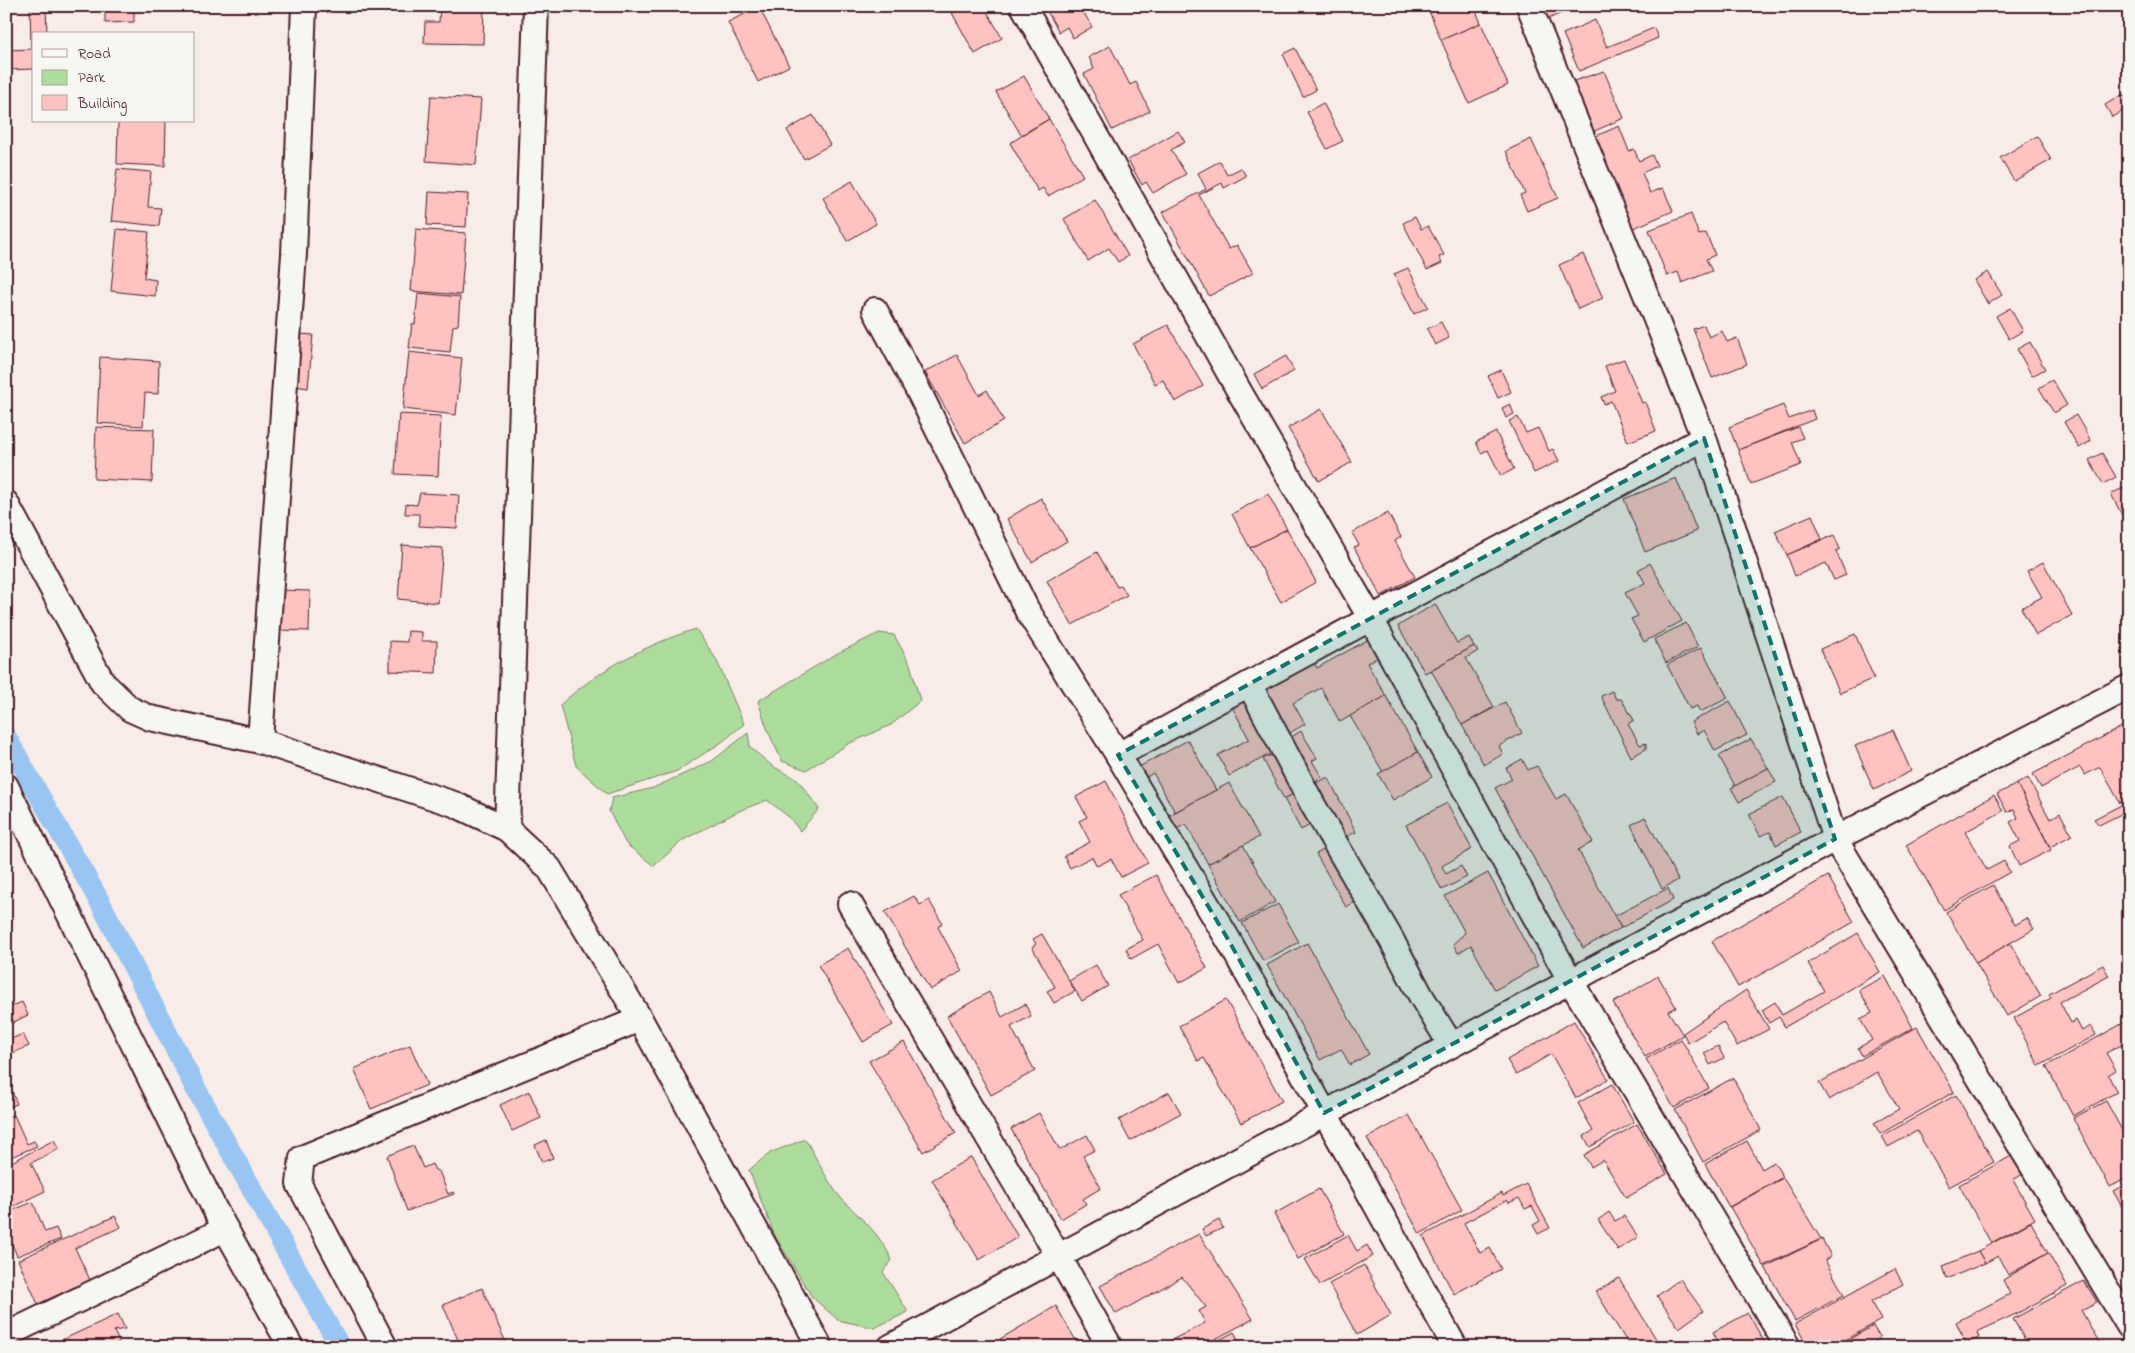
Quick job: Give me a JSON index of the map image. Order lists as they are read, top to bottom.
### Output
{
  "legend": ["Road", "Park", "Building"]
}
